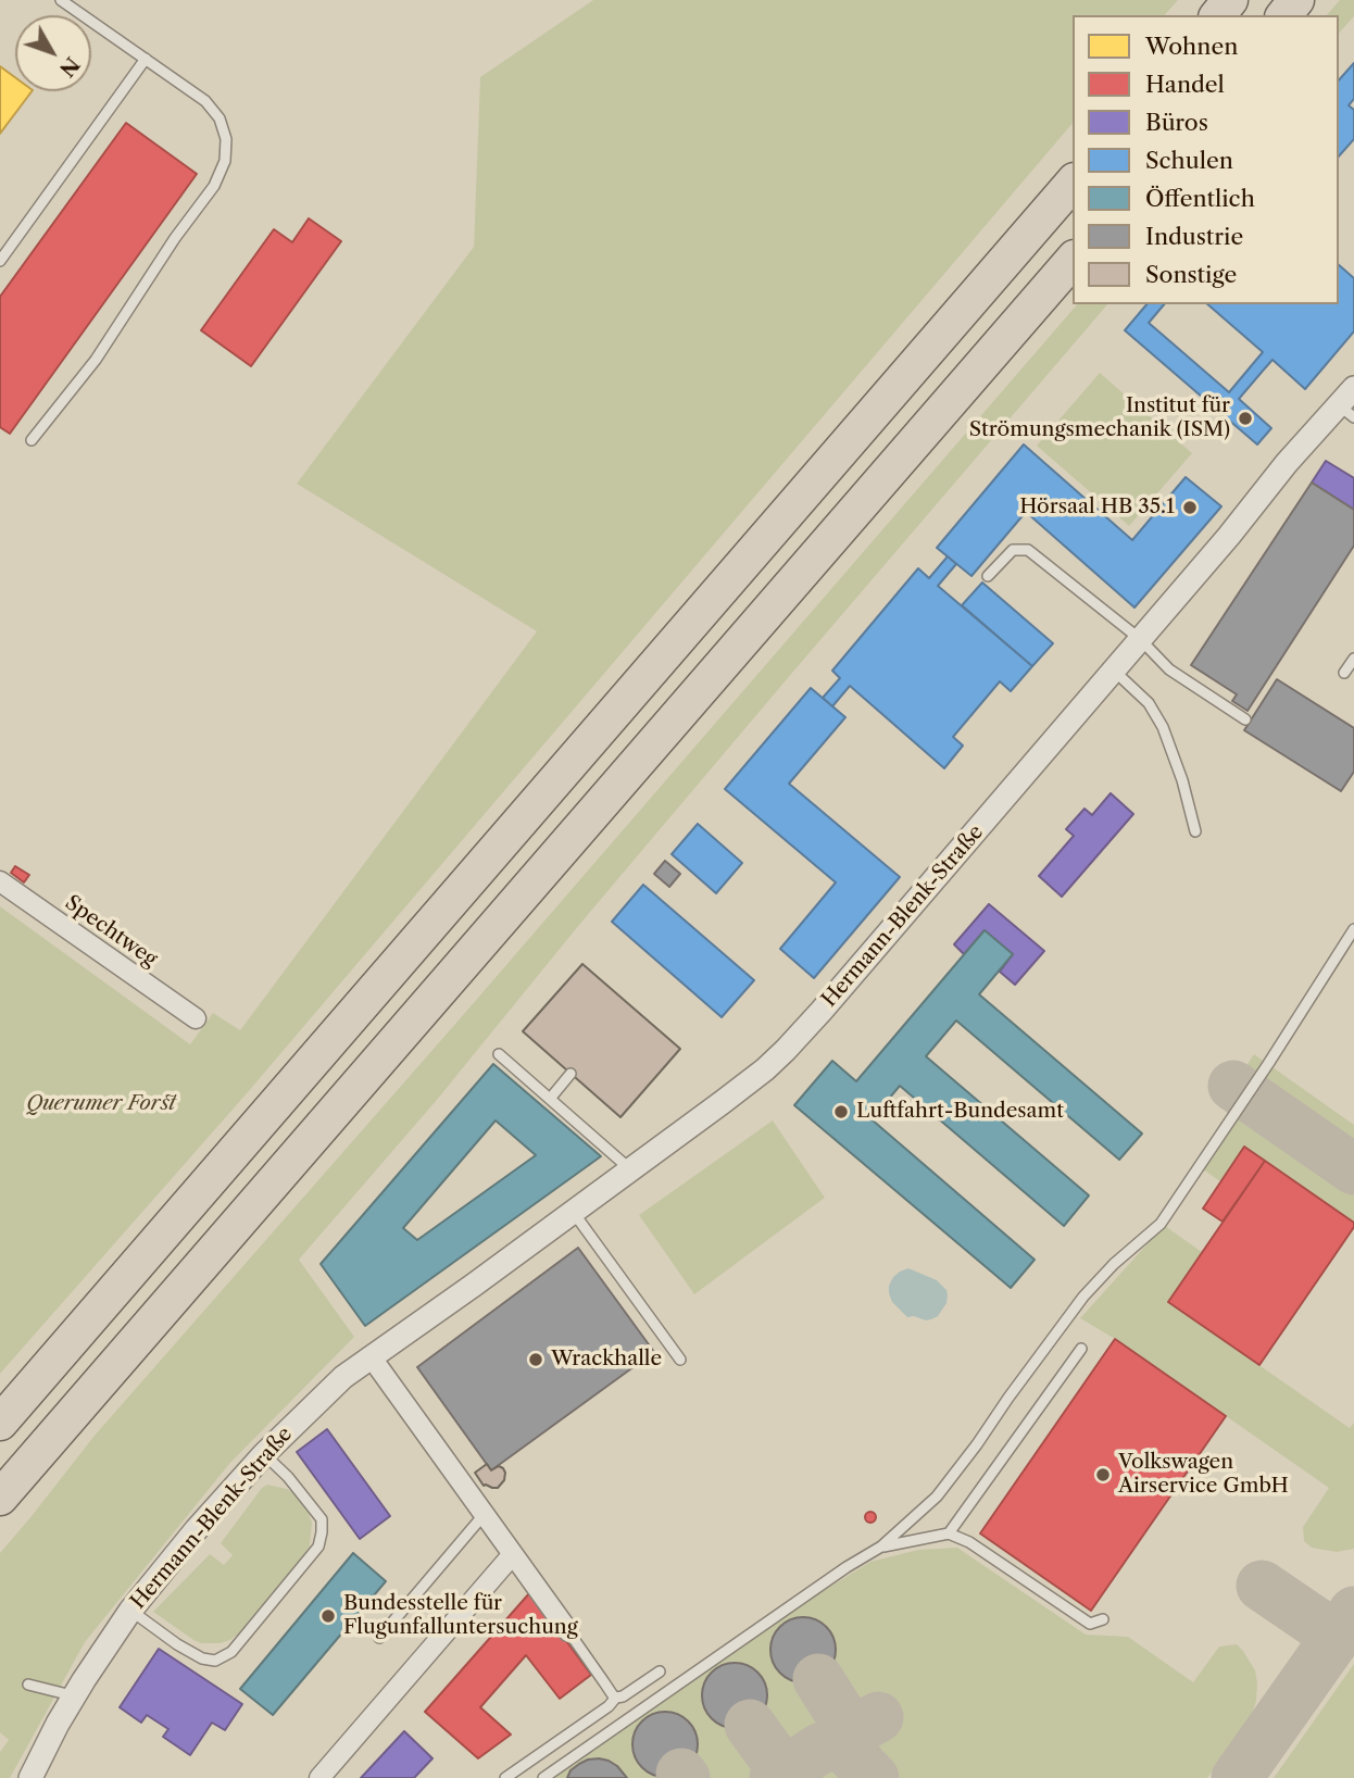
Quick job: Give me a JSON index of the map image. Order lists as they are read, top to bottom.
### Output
{
  "streets": {
    "street": ["Hermann-Blenk-Straße", "Spechtweg"]
  },
  "parks": ["Querumer Forst"],
  "places": [
    "Institut für Strömungsmechanik (ISM)",
    "Hörsaal HB 35.1",
    "Luftfahrt-Bundesamt",
    "Wrackhalle",
    "Volkswagen Airservice GmbH",
    "Bundesstelle für Flugunfalluntersuchung"
  ],
  "legend": [
    "Wohnen",
    "Handel",
    "Büros",
    "Schulen",
    "Öffentlich",
    "Industrie",
    "Sonstige"
  ],
  "north": "bottom right"
}
